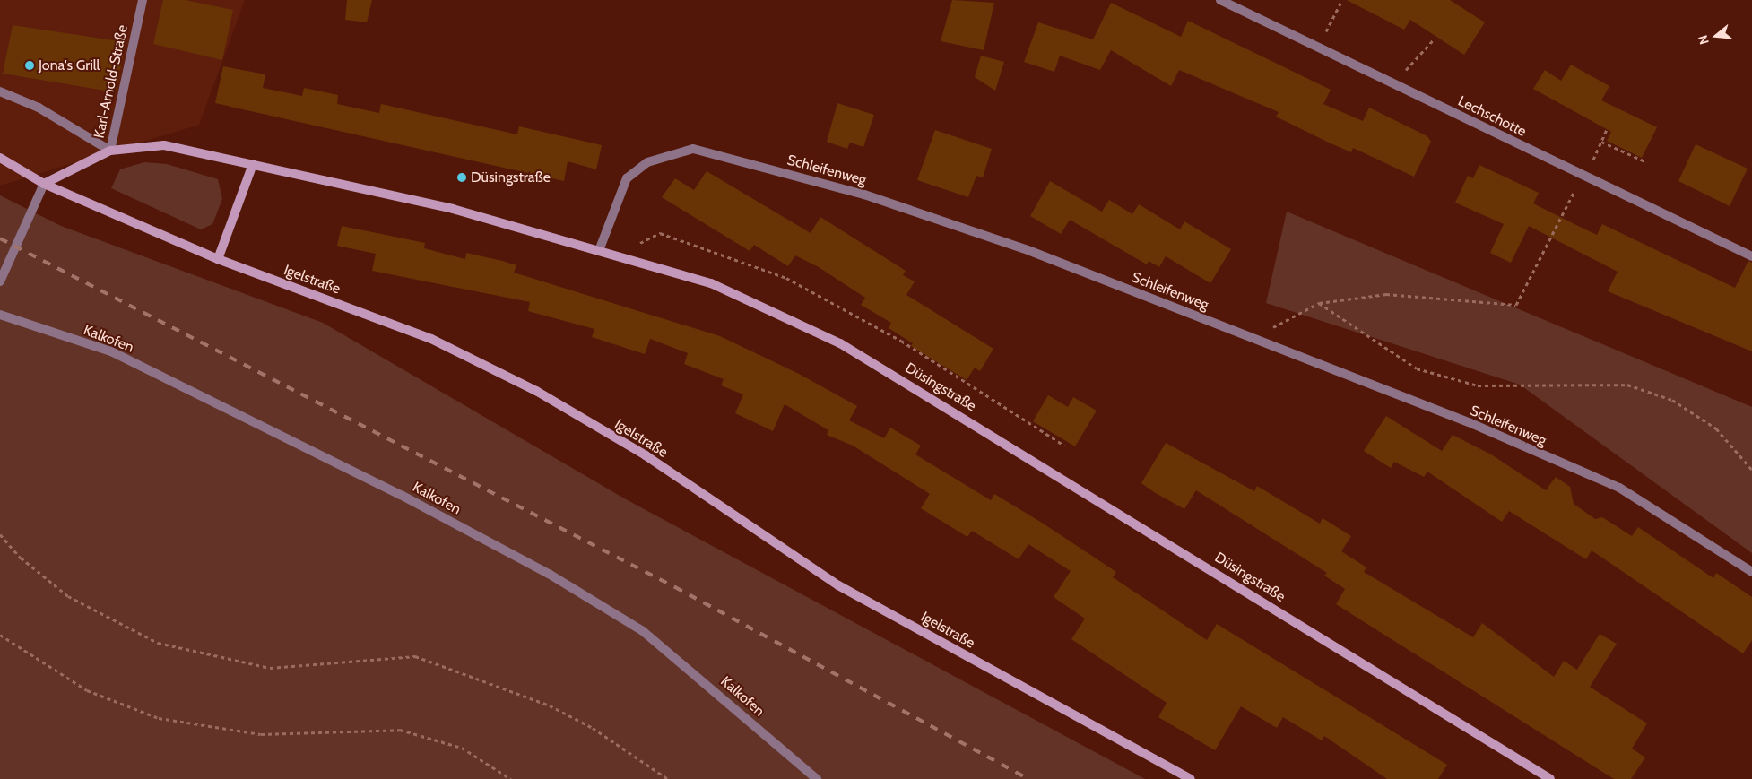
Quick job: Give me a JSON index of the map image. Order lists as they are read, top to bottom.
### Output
{
  "streets": {
    "main road": ["Igelstraße", "Düsingstraße"],
    "street": [
      "Karl-Arnold-Straße",
      "Lechschotte",
      "Schleifenweg",
      "Kalkofen"
    ]
  },
  "crossings": [
    ["Karl-Arnold-Straße", "Düsingstraße"],
    ["Schleifenweg", "Düsingstraße"],
    ["Igelstraße", "Düsingstraße"]
  ],
  "places": ["Jona's Grill", "Düsingstraße"],
  "north": "left"
}
